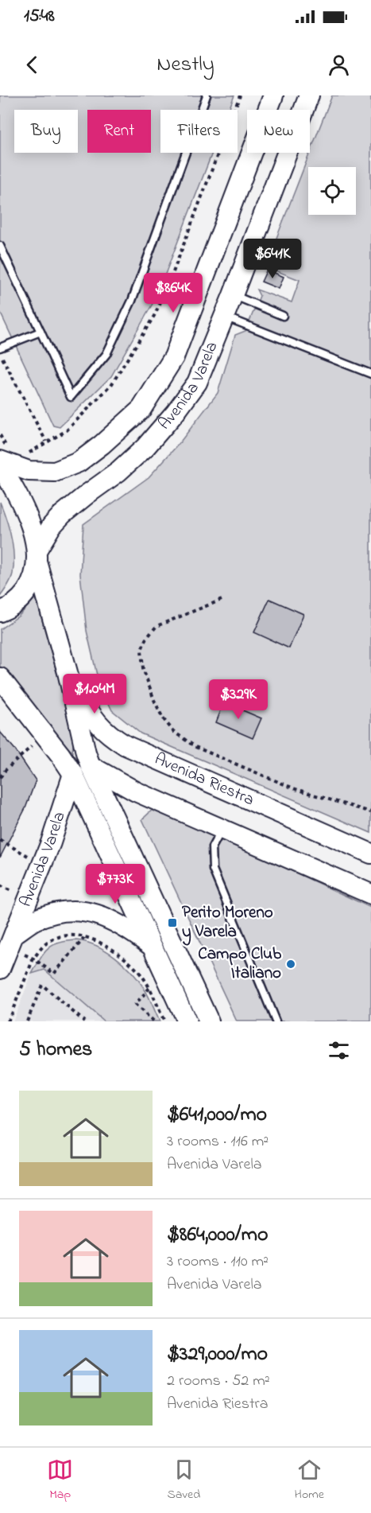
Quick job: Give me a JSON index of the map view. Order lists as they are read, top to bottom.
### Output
{
  "streets": {
    "main road": ["Avenida Varela", "Avenida Riestra"]
  },
  "places": {
    "transit": ["Perito Moreno y Varela"],
    "other": ["Campo Club Italiano"]
  },
  "page": {
    "status": "15:48",
    "header": "Nestly",
    "chip": [
      "Buy",
      "Rent",
      "Filters",
      "New"
    ],
    "price": [
      "$641K",
      "$864K",
      "$1.04M",
      "$329K",
      "$773K"
    ],
    "heading": "5 homes",
    "list": [
      {
        "name": "$641,000/mo",
        "note": "3 rooms · 116 m² · Avenida Varela"
      },
      {
        "name": "$864,000/mo",
        "note": "3 rooms · 110 m² · Avenida Varela"
      },
      {
        "name": "$329,000/mo",
        "note": "2 rooms · 52 m² · Avenida Riestra"
      }
    ],
    "tabs": ["Map", "Saved", "Home"]
  }
}
